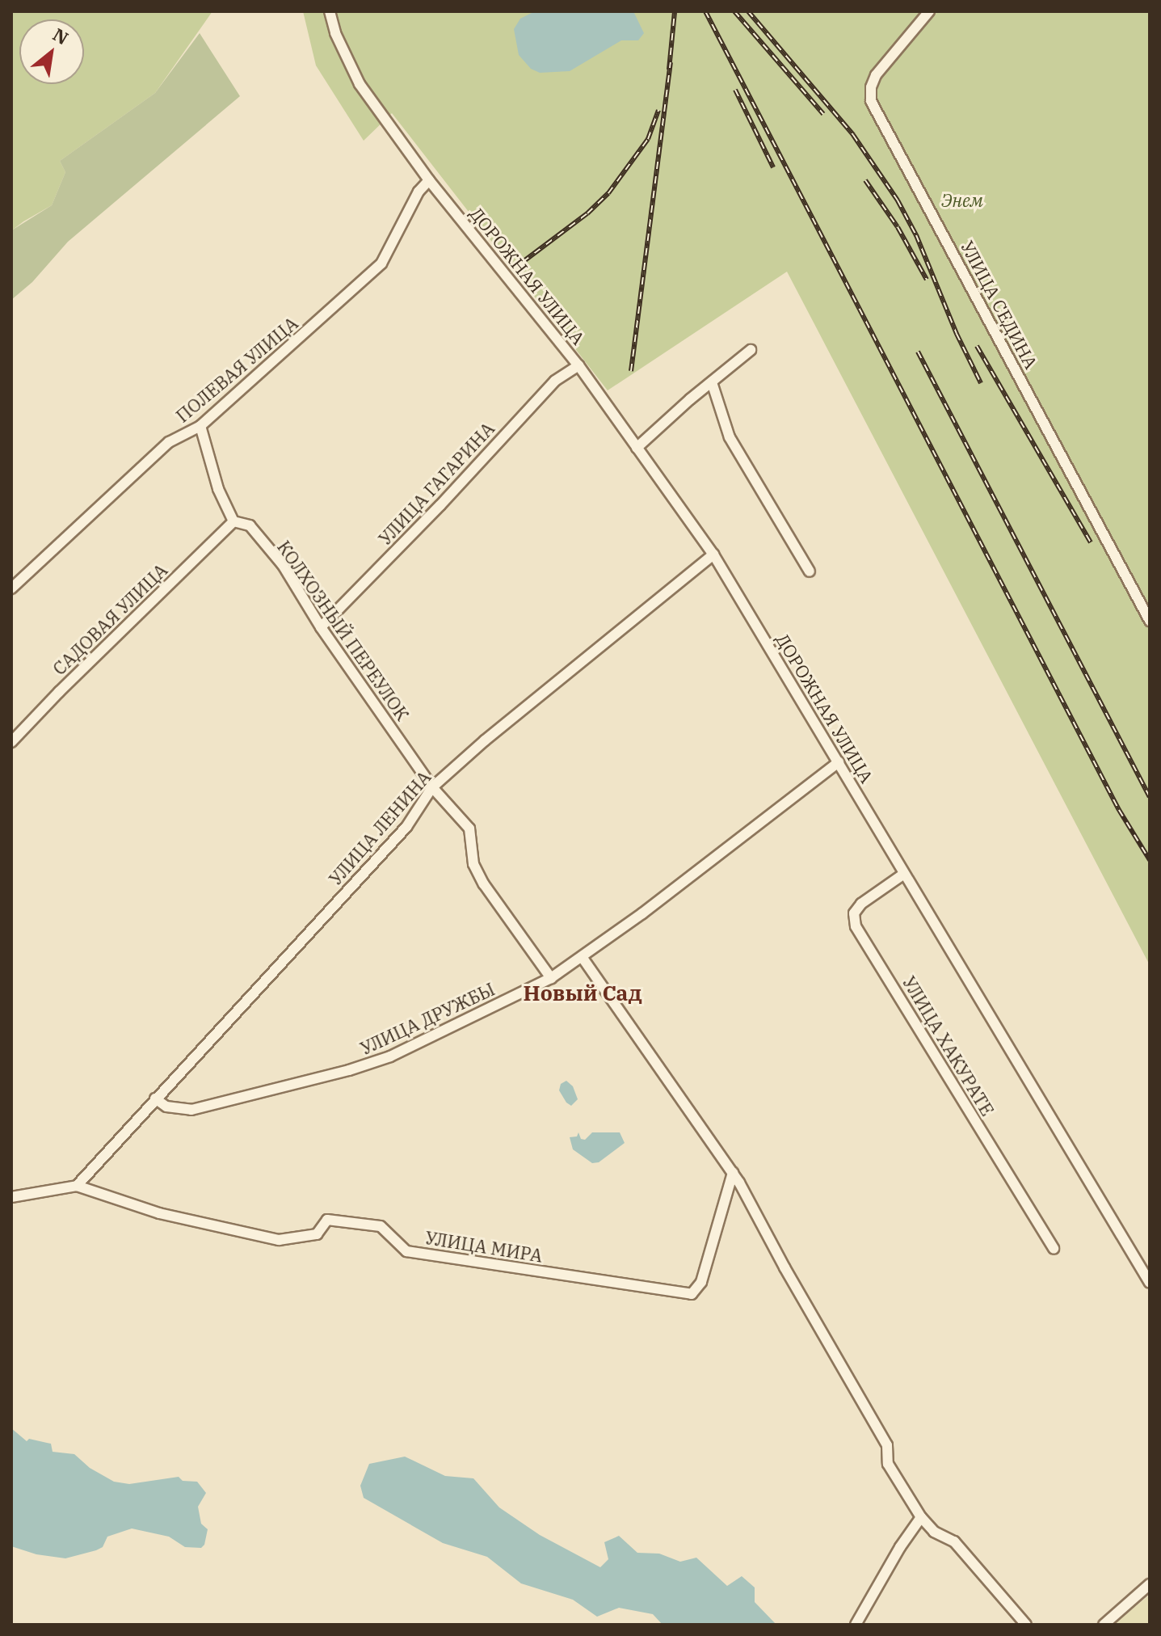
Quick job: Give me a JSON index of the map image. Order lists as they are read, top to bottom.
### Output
{
  "streets": {
    "street": [
      "ДОРОЖНАЯ УЛИЦА",
      "УЛИЦА СЕДИНА",
      "ПОЛЕВАЯ УЛИЦА",
      "УЛИЦА ГАГАРИНА",
      "САДОВАЯ УЛИЦА",
      "КОЛХОЗНЫЙ ПЕРЕУЛОК",
      "УЛИЦА ЛЕНИНА",
      "УЛИЦА ДРУЖБЫ",
      "УЛИЦА ХАКУРАТЕ",
      "УЛИЦА МИРА"
    ]
  },
  "crossings": [
    ["ДОРОЖНАЯ УЛИЦА", "ПОЛЕВАЯ УЛИЦА"],
    ["ДОРОЖНАЯ УЛИЦА", "УЛИЦА ГАГАРИНА"],
    ["ДОРОЖНАЯ УЛИЦА", "УЛИЦА ЛЕНИНА"],
    ["ДОРОЖНАЯ УЛИЦА", "УЛИЦА ДРУЖБЫ"],
    ["ДОРОЖНАЯ УЛИЦА", "УЛИЦА ХАКУРАТЕ"],
    ["УЛИЦА ГАГАРИНА", "КОЛХОЗНЫЙ ПЕРЕУЛОК"],
    ["САДОВАЯ УЛИЦА", "КОЛХОЗНЫЙ ПЕРЕУЛОК"],
    ["КОЛХОЗНЫЙ ПЕРЕУЛОК", "УЛИЦА ЛЕНИНА"],
    ["УЛИЦА ЛЕНИНА", "УЛИЦА ДРУЖБЫ"],
    ["УЛИЦА ЛЕНИНА", "УЛИЦА МИРА"]
  ],
  "districts": ["Новый Сад"],
  "parks": ["Энем"],
  "north": "top right"
}
